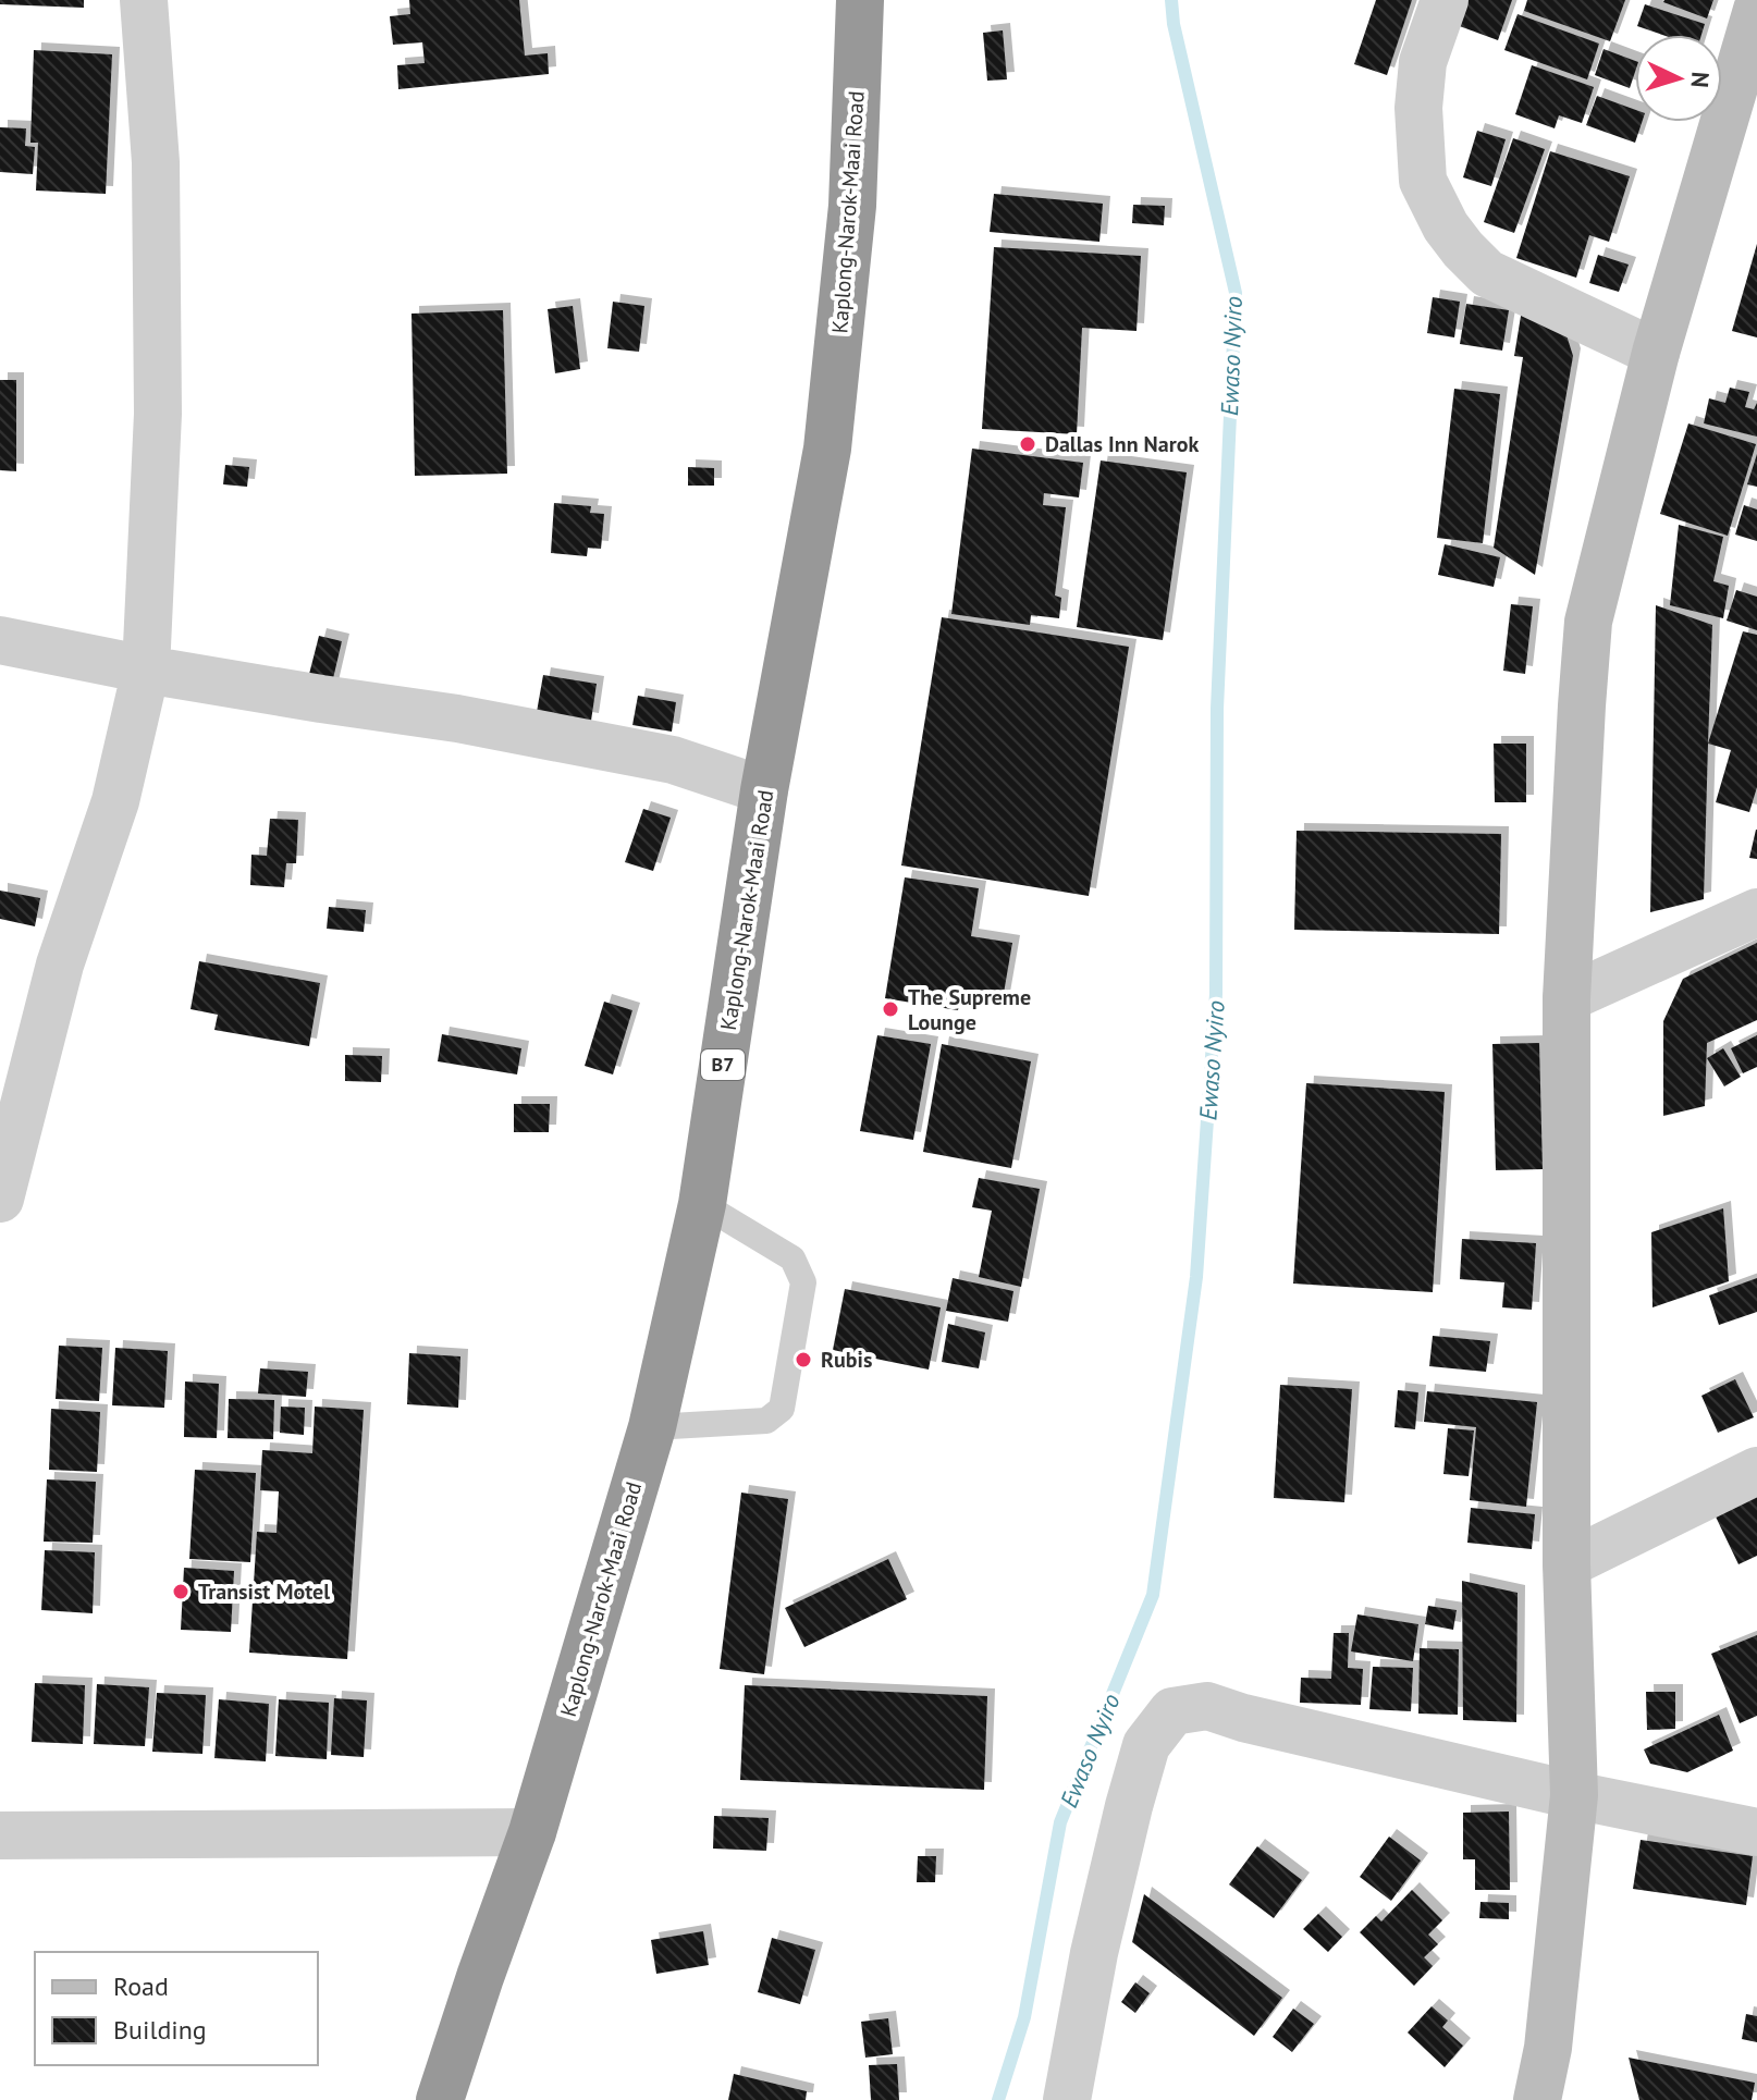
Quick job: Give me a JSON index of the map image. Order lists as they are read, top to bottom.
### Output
{
  "streets": {
    "highway": ["Kaplong-Narok-Maai Road", "B7"]
  },
  "water": ["Ewaso Nyiro"],
  "places": [
    "Dallas Inn Narok",
    "The Supreme Lounge",
    "Rubis",
    "Transist Motel"
  ],
  "legend": ["Road", "Building"],
  "north": "right"
}
